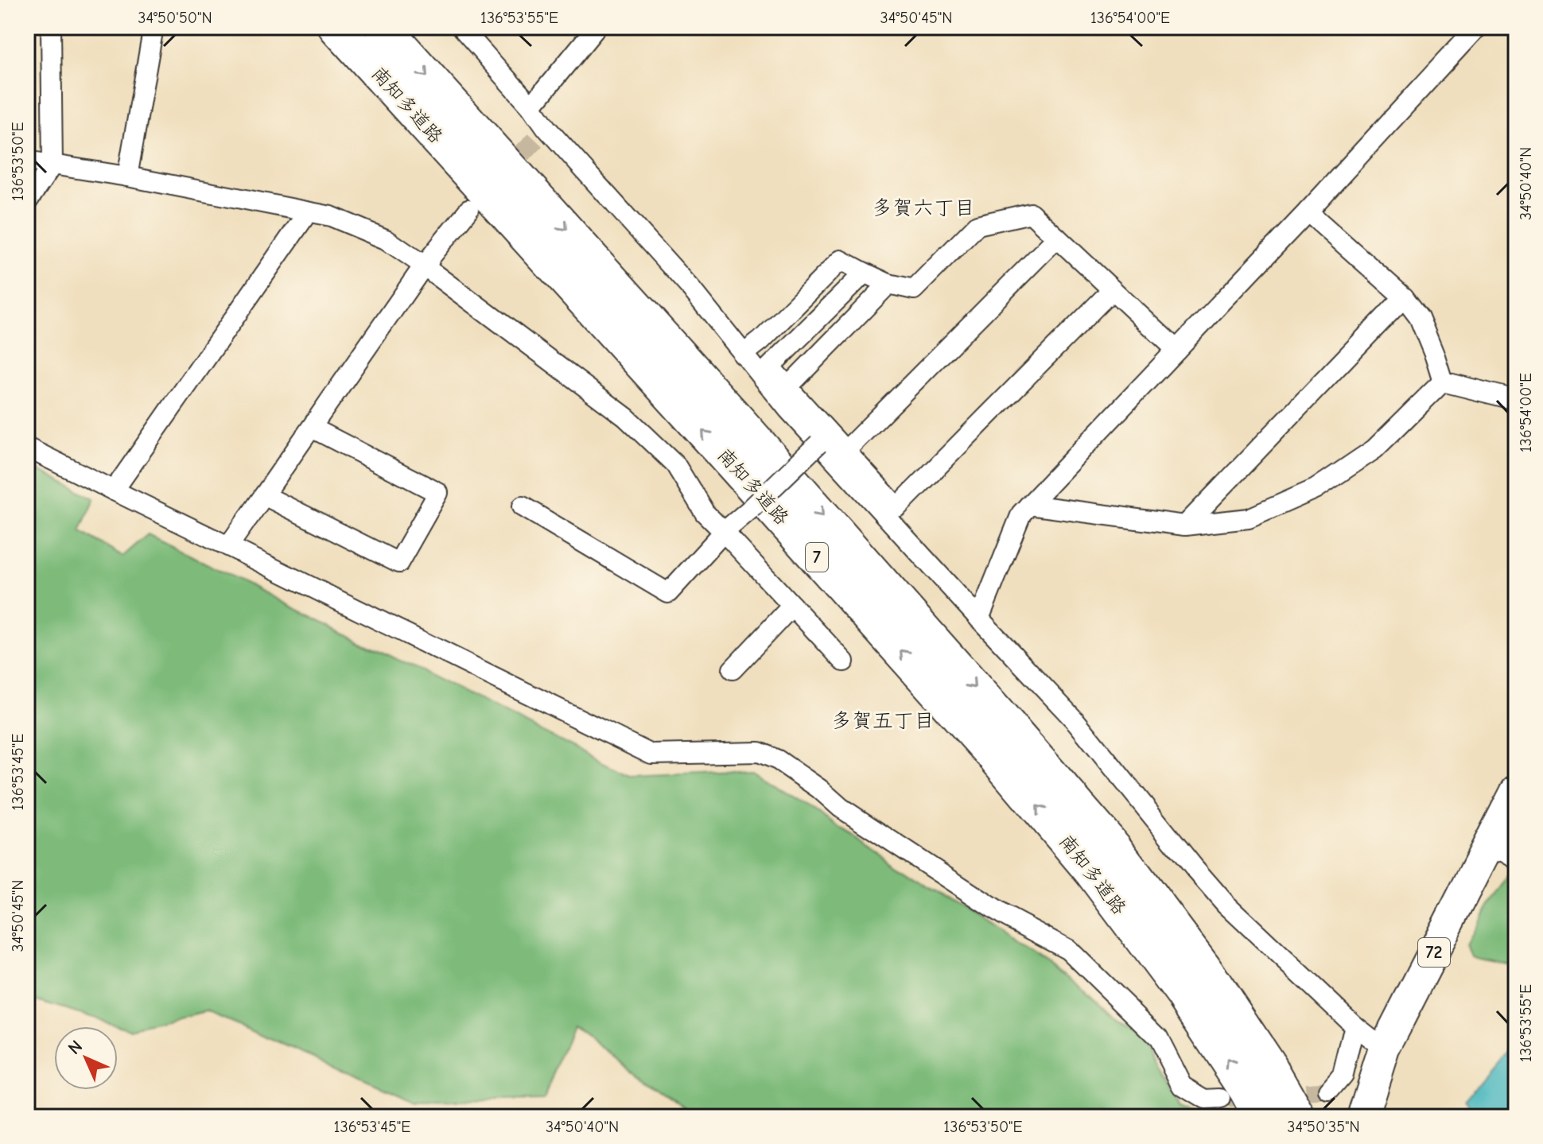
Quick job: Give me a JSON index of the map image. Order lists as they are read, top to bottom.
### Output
{
  "streets": {
    "highway": ["南知多道路", "7"],
    "main road": ["72"]
  },
  "districts": ["多賀六丁目", "多賀五丁目"],
  "north": "top left",
  "coordinates": [
    "34°50'50\"N",
    "136°53'55\"E",
    "34°50'45\"N",
    "136°54'00\"E",
    "136°53'50\"E",
    "34°50'40\"N",
    "136°53'45\"E",
    "34°50'35\"N"
  ]
}
